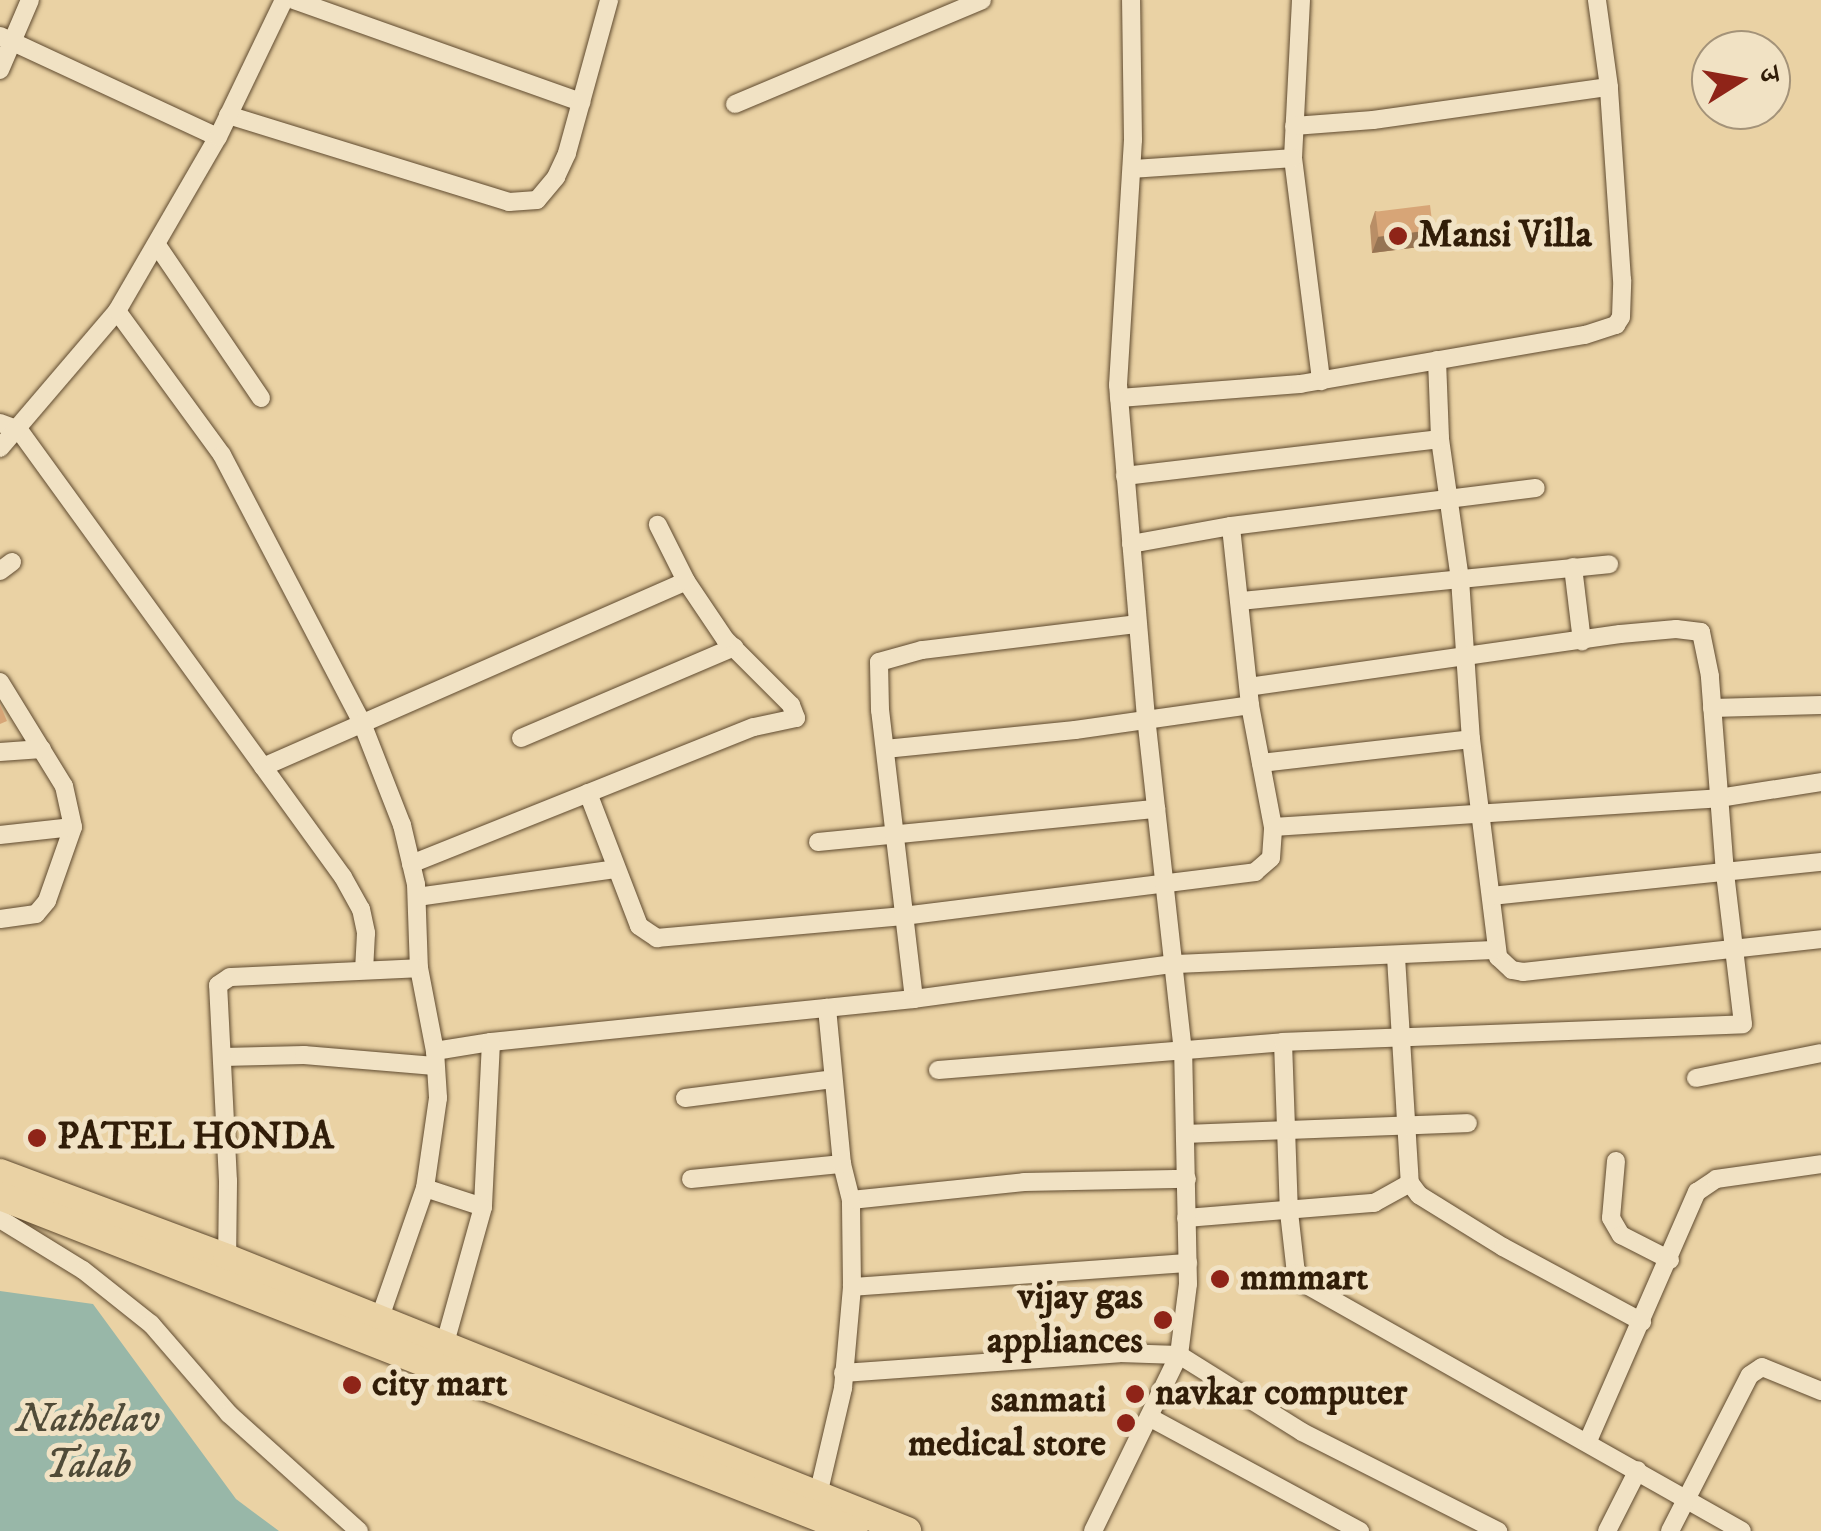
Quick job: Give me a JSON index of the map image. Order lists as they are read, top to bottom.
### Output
{
  "water": ["Nathelav Talab"],
  "places": [
    "Mansi Villa",
    "PATEL HONDA",
    "mmmart",
    "vijay gas appliances",
    "city mart",
    "navkar computer",
    "sanmati medical store"
  ],
  "north": "right"
}
